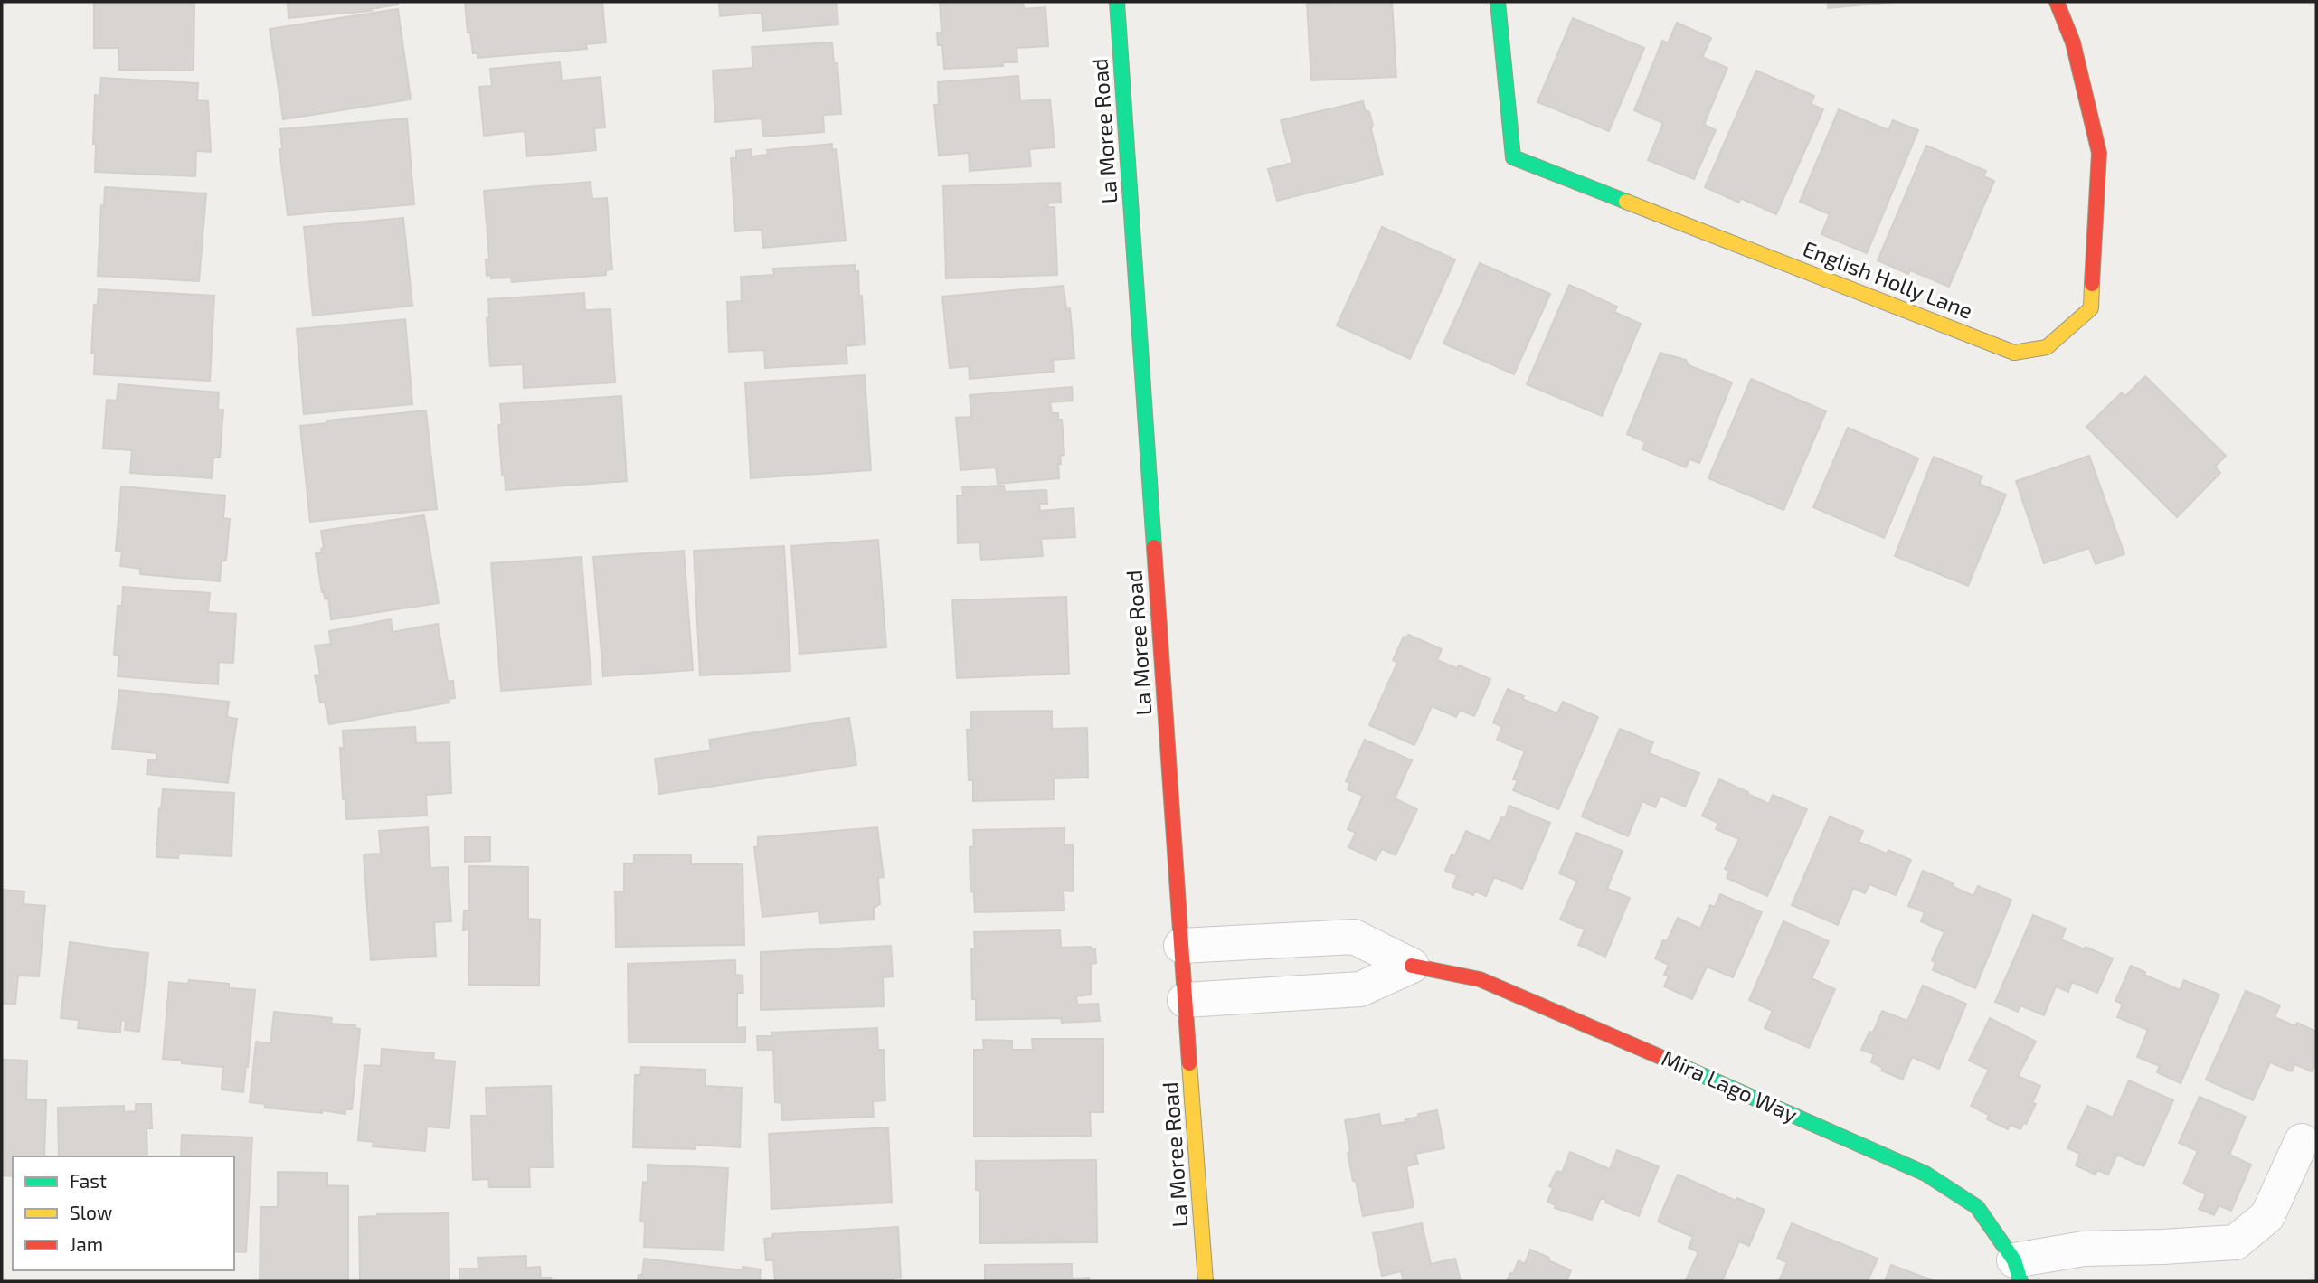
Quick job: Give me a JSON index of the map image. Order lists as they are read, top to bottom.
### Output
{
  "streets": {
    "street": ["La Moree Road", "English Holly Lane", "Mira Lago Way"]
  },
  "crossings": [
    ["La Moree Road", "Mira Lago Way"]
  ],
  "legend": ["Fast", "Slow", "Jam"]
}
